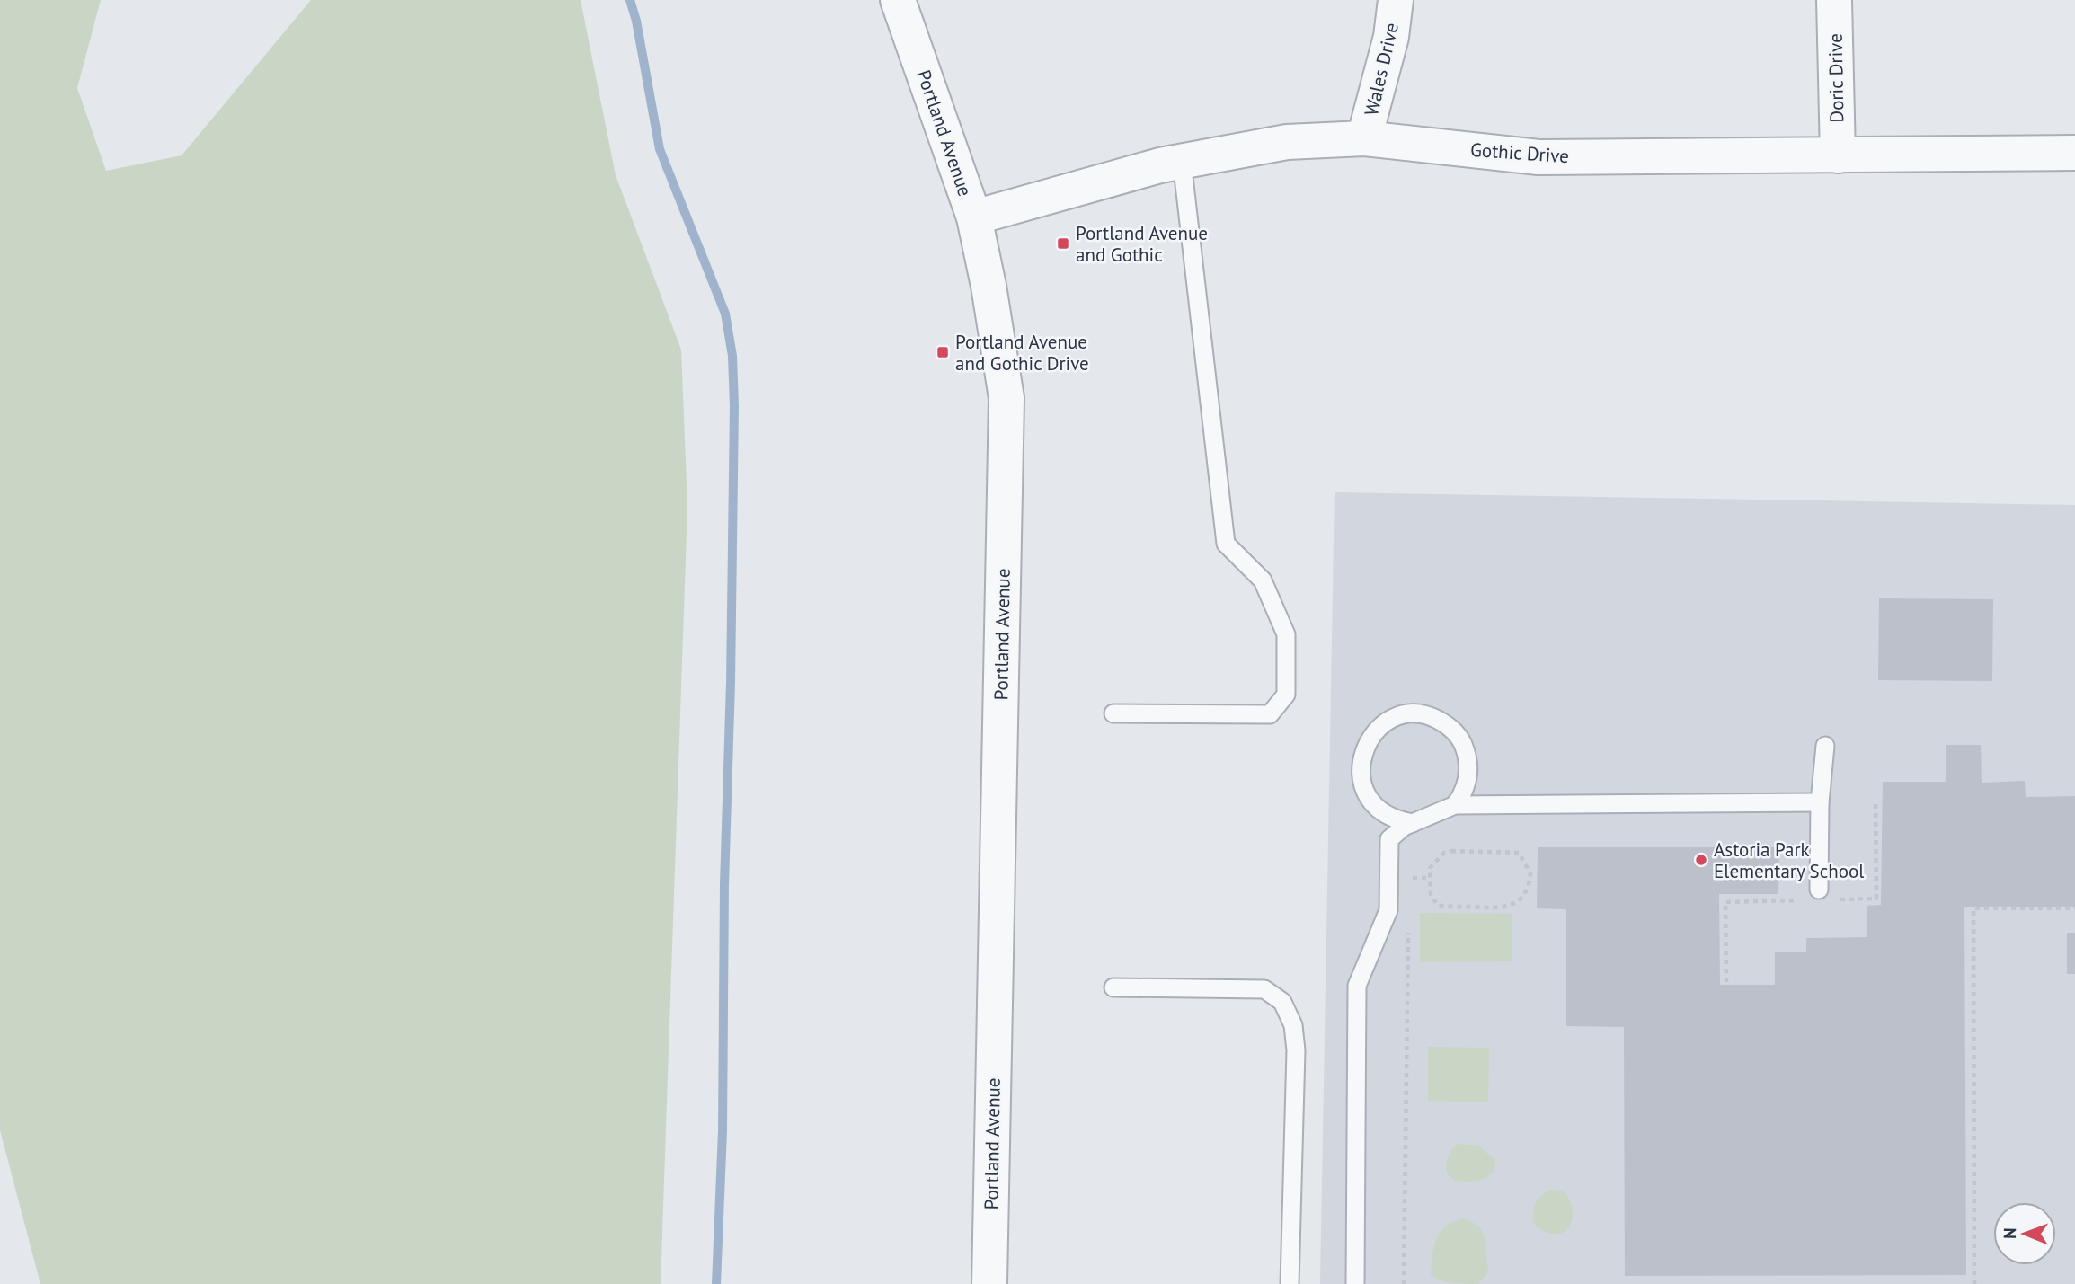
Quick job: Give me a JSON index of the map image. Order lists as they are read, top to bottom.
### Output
{
  "streets": {
    "street": [
      "Wales Drive",
      "Doric Drive",
      "Portland Avenue",
      "Gothic Drive"
    ]
  },
  "crossings": [
    ["Wales Drive", "Gothic Drive"],
    ["Doric Drive", "Gothic Drive"],
    ["Portland Avenue", "Gothic Drive"]
  ],
  "places": {
    "transit": ["Portland Avenue and Gothic", "Portland Avenue and Gothic Drive"],
    "other": ["Astoria Park Elementary School"]
  },
  "north": "left"
}
